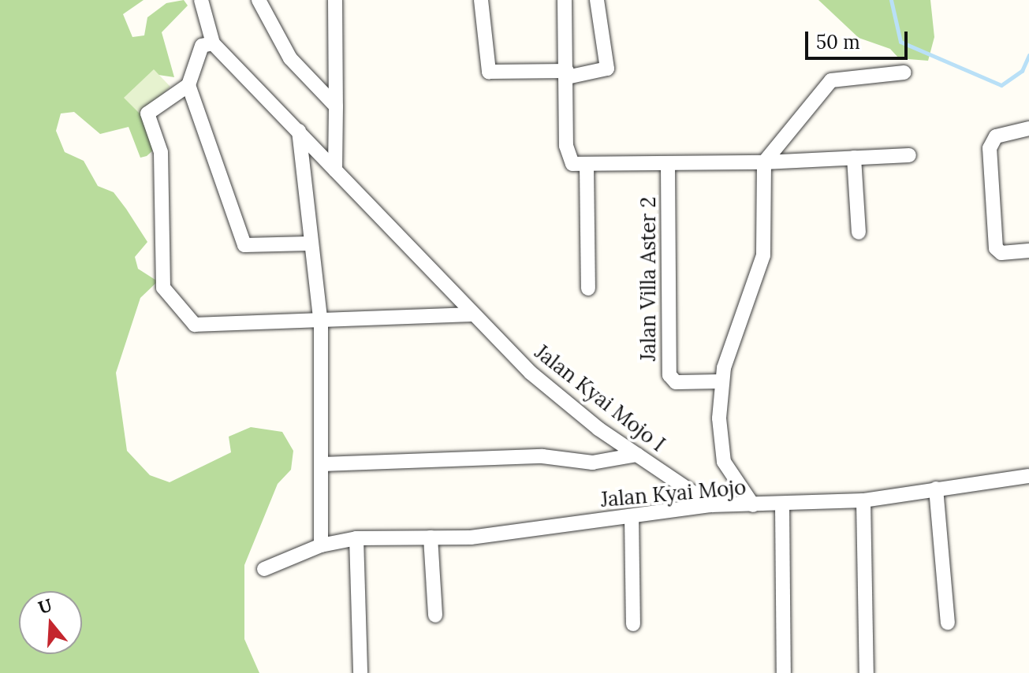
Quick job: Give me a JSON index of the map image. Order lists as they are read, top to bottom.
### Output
{
  "streets": {
    "street": ["Jalan Villa Aster 2", "Jalan Kyai Mojo I", "Jalan Kyai Mojo"]
  },
  "crossings": [
    ["Jalan Kyai Mojo I", "Jalan Kyai Mojo"]
  ],
  "scale_bar": "50 m",
  "north": "top"
}
